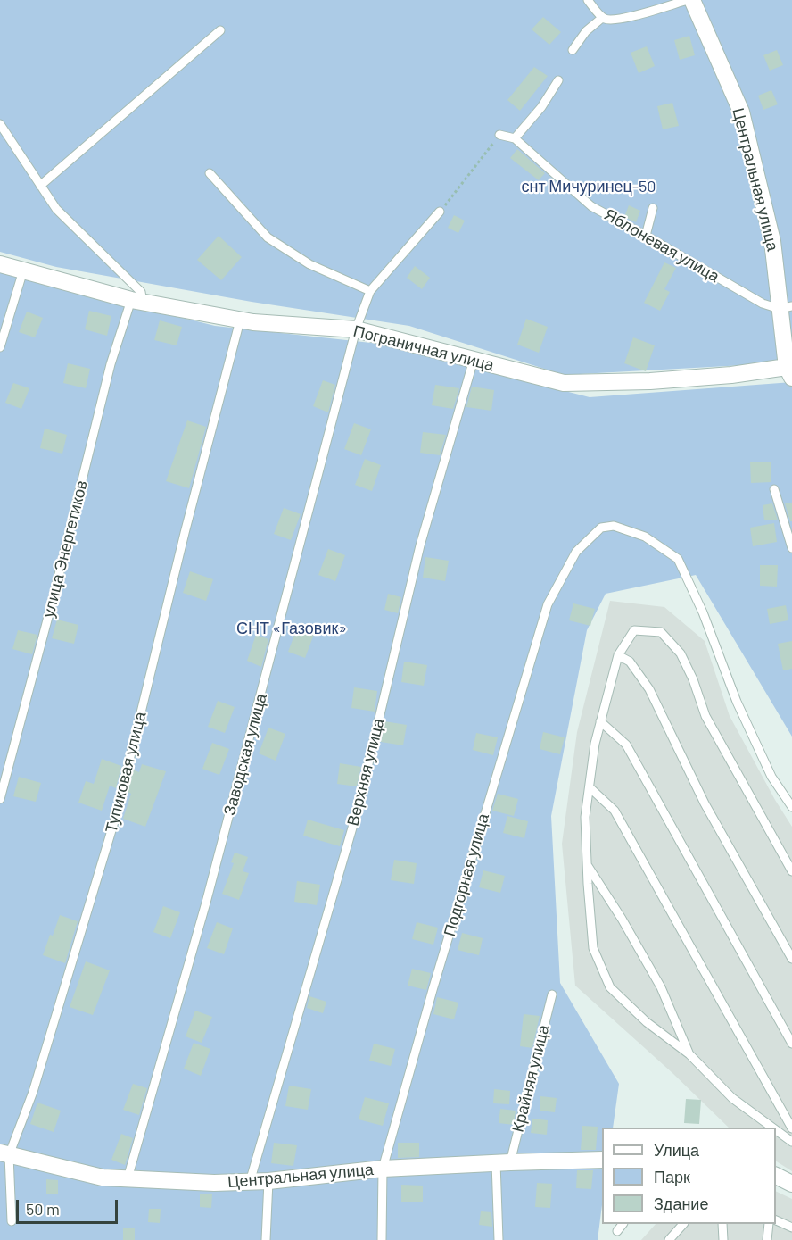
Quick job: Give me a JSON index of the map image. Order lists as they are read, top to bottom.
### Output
{
  "streets": {
    "street": ["Центральная улица", "Пограничная улица"],
    "lane": [
      "Яблоневая улица",
      "улица Энергетиков",
      "Заводская улица",
      "Тупиковая улица",
      "Верхняя улица",
      "Подгорная улица",
      "Крайняя улица"
    ]
  },
  "crossings": [
    ["Центральная улица", "Яблоневая улица"],
    ["Центральная улица", "Пограничная улица"],
    ["Центральная улица", "Заводская улица"],
    ["Центральная улица", "Тупиковая улица"],
    ["Центральная улица", "Верхняя улица"],
    ["Центральная улица", "Подгорная улица"],
    ["Центральная улица", "Крайняя улица"],
    ["Пограничная улица", "улица Энергетиков"],
    ["Пограничная улица", "Заводская улица"],
    ["Пограничная улица", "Тупиковая улица"],
    ["Пограничная улица", "Верхняя улица"]
  ],
  "parks": ["снт Мичуринец-50", "СНТ «Газовик»"],
  "legend": ["Улица", "Парк", "Здание"],
  "scale_bar": "50 m"
}
